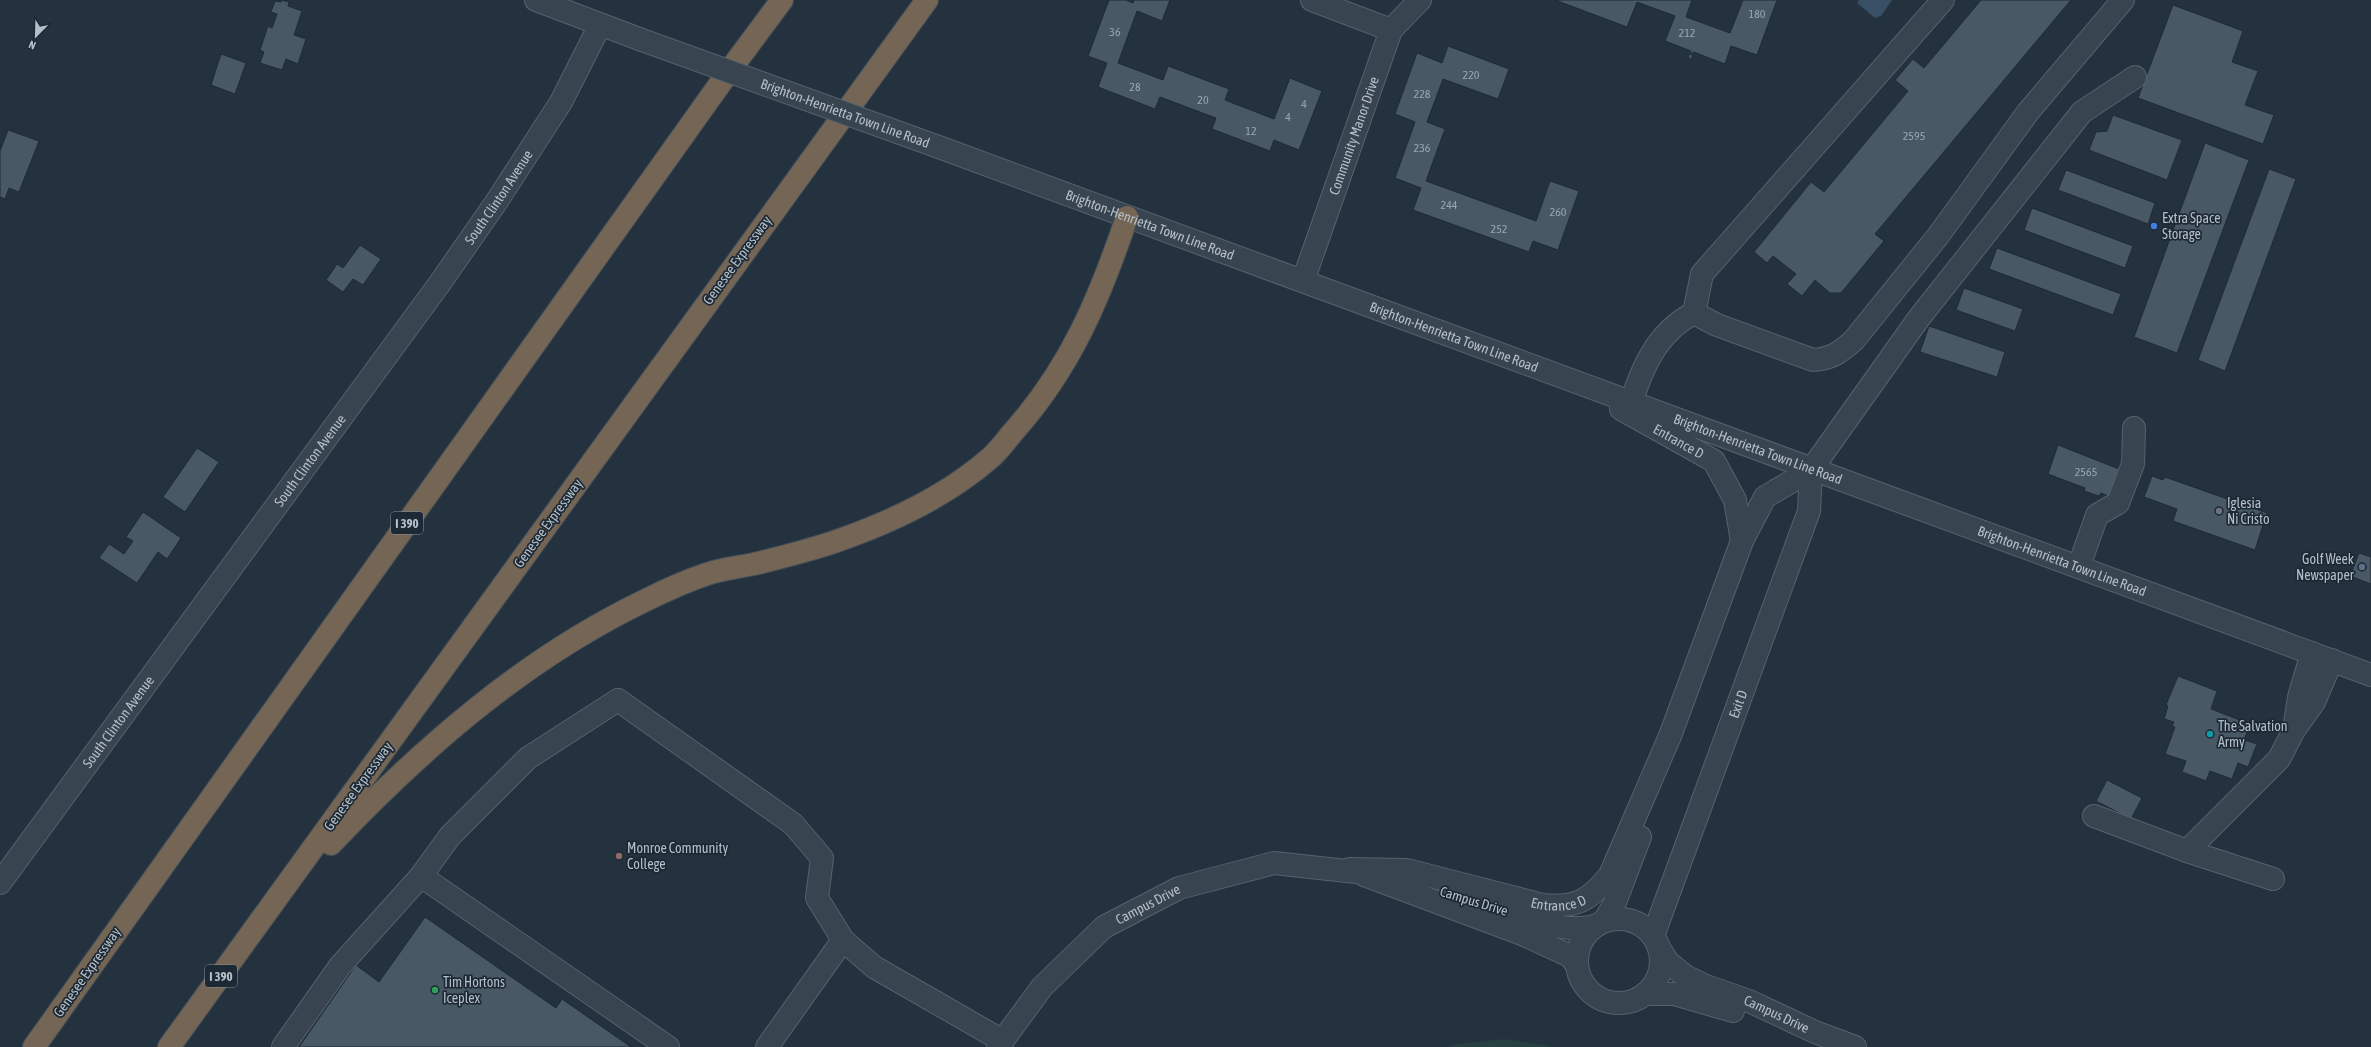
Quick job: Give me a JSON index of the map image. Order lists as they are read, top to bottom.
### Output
{
  "streets": {
    "highway": ["Genesee Expressway", "I 390"],
    "street": [
      "Brighton-Henrietta Town Line Road",
      "Community Manor Drive",
      "South Clinton Avenue",
      "Entrance D",
      "Exit D",
      "Campus Drive"
    ]
  },
  "crossings": [
    ["Brighton-Henrietta Town Line Road", "Community Manor Drive"],
    ["Brighton-Henrietta Town Line Road", "South Clinton Avenue"],
    ["Brighton-Henrietta Town Line Road", "Entrance D"],
    ["Brighton-Henrietta Town Line Road", "Exit D"],
    ["Entrance D", "Exit D"],
    ["Entrance D", "Campus Drive"],
    ["Exit D", "Campus Drive"]
  ],
  "places": [
    "Extra Space Storage",
    "Iglesia Ni Cristo",
    "Golf Week Newspaper",
    "The Salvation Army",
    "Monroe Community College",
    "Tim Hortons Iceplex"
  ],
  "house_numbers": [
    "180",
    "36",
    "212",
    "220",
    "28",
    "228",
    "20",
    "4",
    "4",
    "12",
    "2595",
    "236",
    "244",
    "260",
    "252",
    "2565"
  ],
  "north": "bottom left"
}
